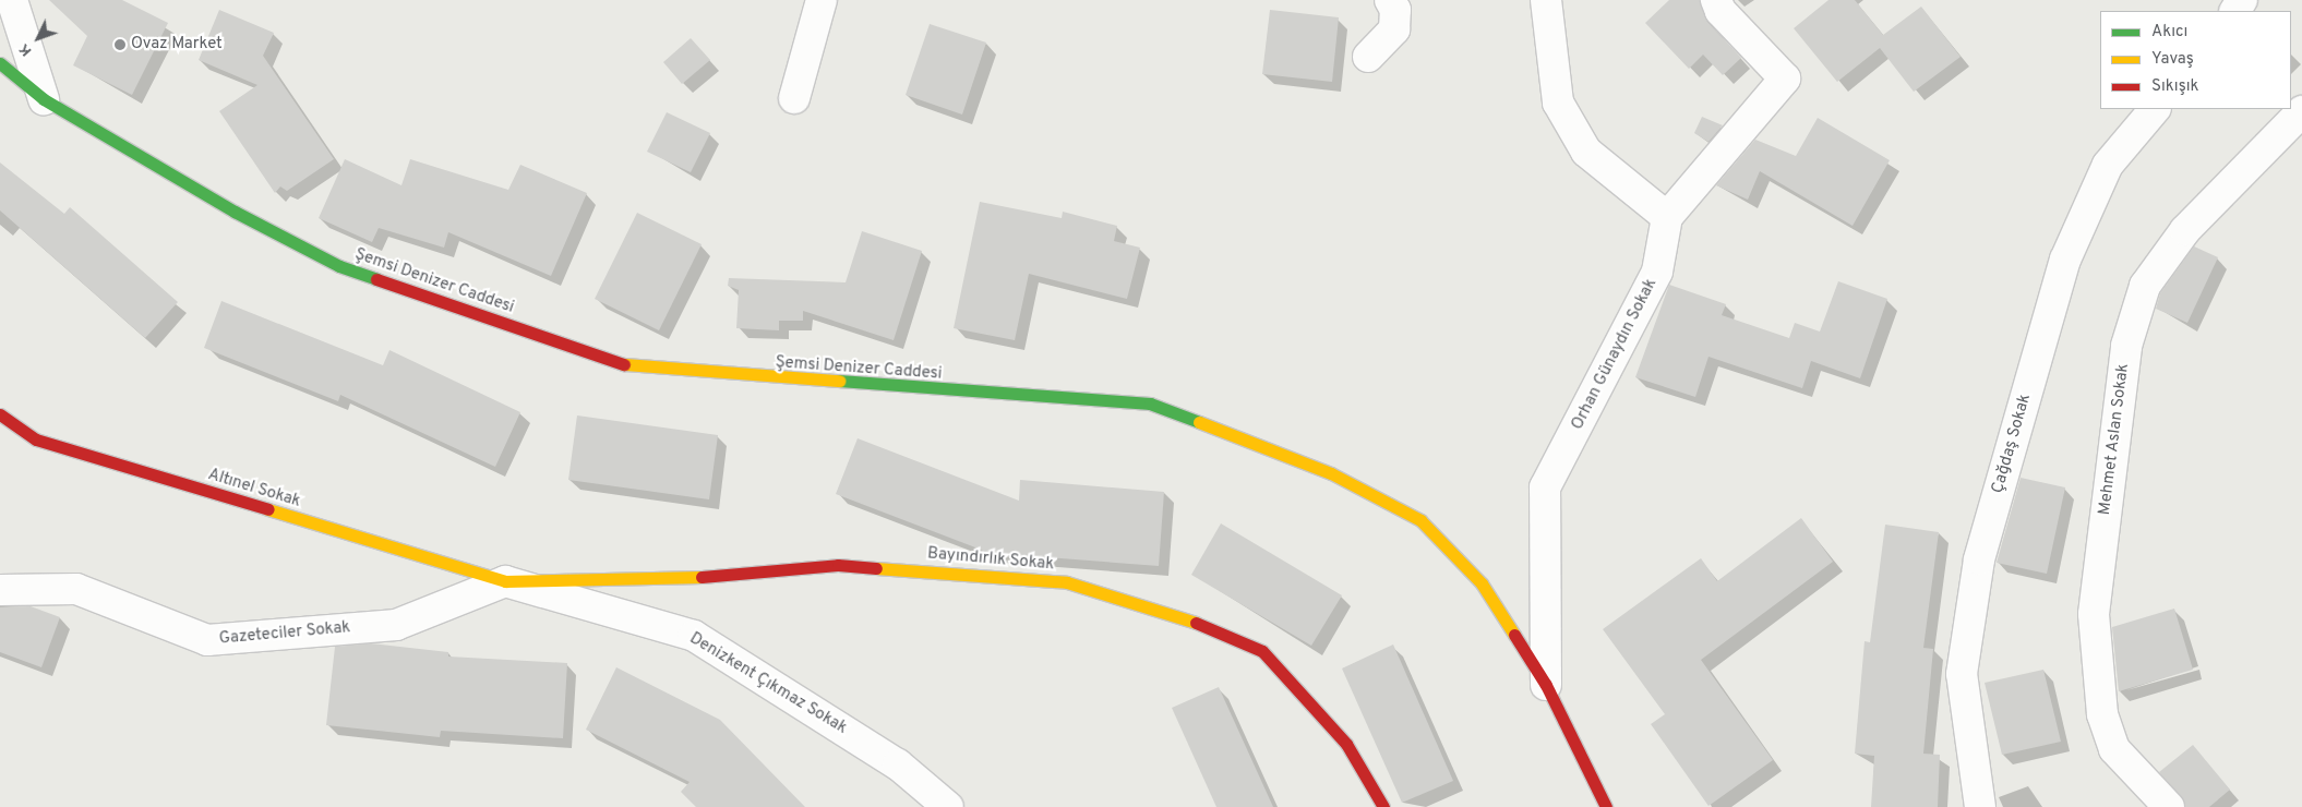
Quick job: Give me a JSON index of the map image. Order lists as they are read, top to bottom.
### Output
{
  "streets": {
    "main road": ["Şemsi Denizer Caddesi", "Altınel Sokak", "Bayındırlık Sokak"],
    "street": [
      "Orhan Günaydın Sokak",
      "Mehmet Aslan Sokak",
      "Çağdaş Sokak",
      "Gazeteciler Sokak",
      "Denizkent Çıkmaz Sokak"
    ]
  },
  "crossings": [
    ["Şemsi Denizer Caddesi", "Orhan Günaydın Sokak"],
    ["Altınel Sokak", "Bayındırlık Sokak"],
    ["Altınel Sokak", "Gazeteciler Sokak"],
    ["Altınel Sokak", "Denizkent Çıkmaz Sokak"],
    ["Bayındırlık Sokak", "Gazeteciler Sokak"],
    ["Bayındırlık Sokak", "Denizkent Çıkmaz Sokak"],
    ["Gazeteciler Sokak", "Denizkent Çıkmaz Sokak"]
  ],
  "places": ["Ovaz Market"],
  "legend": ["Akıcı", "Yavaş", "Sıkışık"],
  "north": "bottom left"
}
